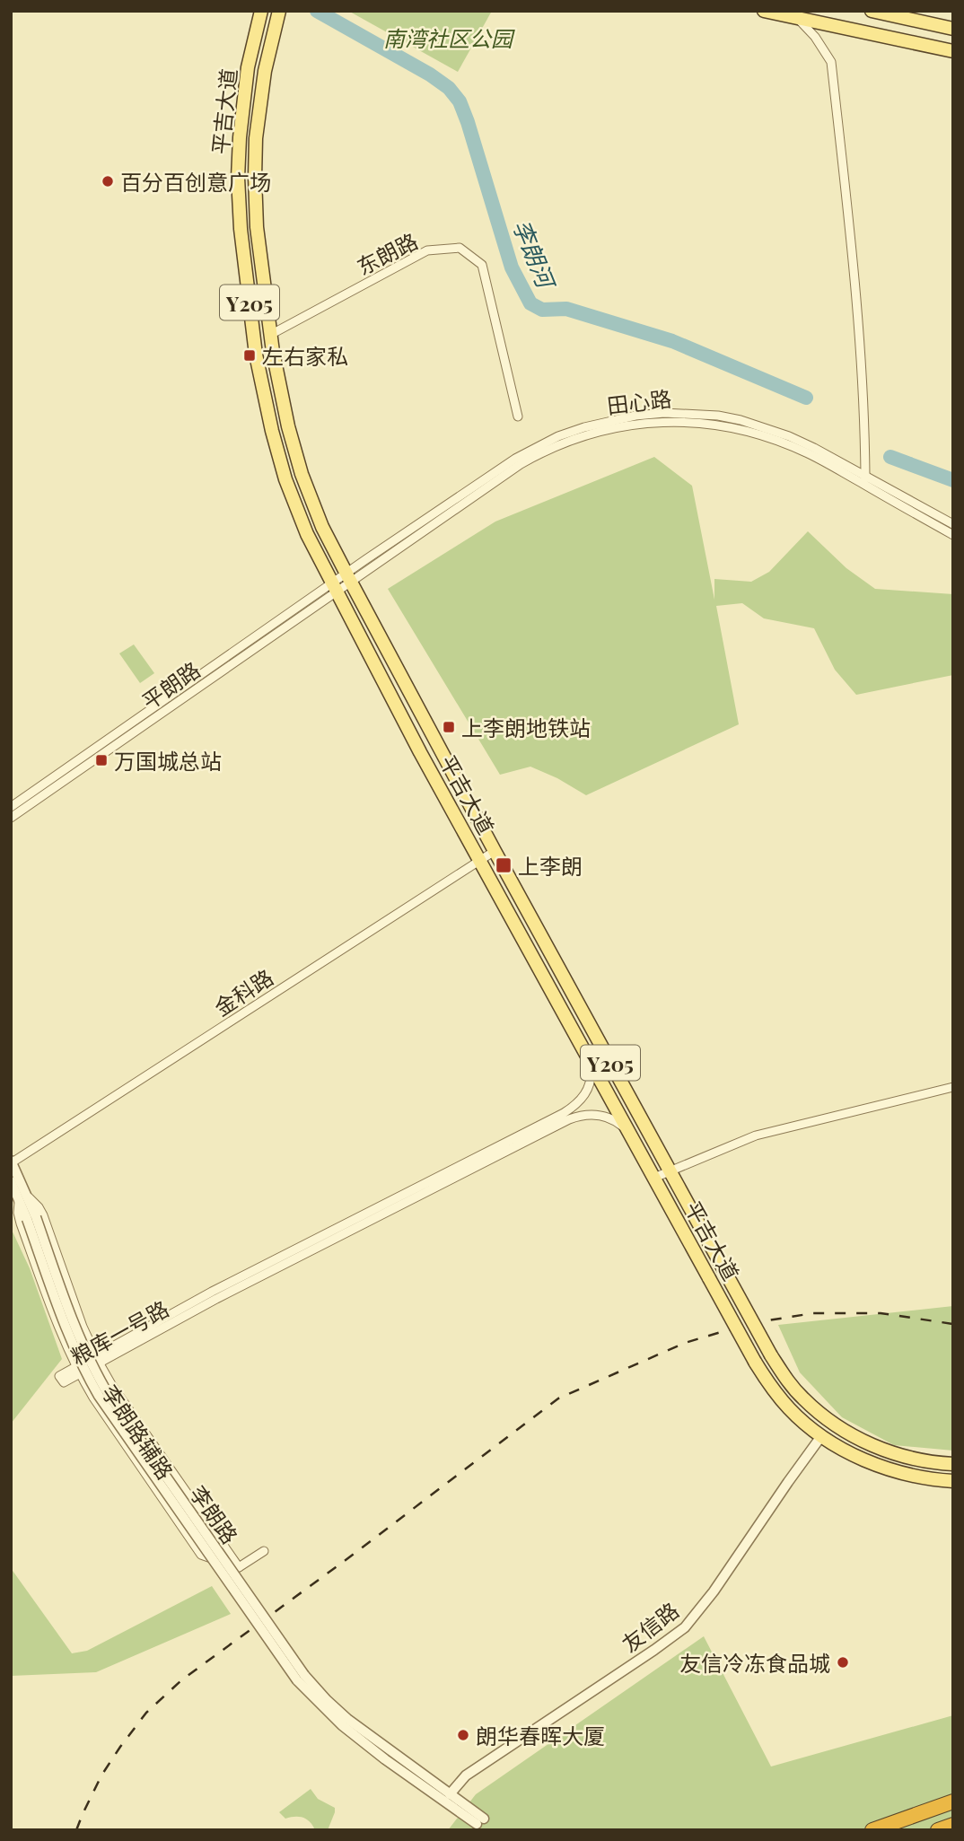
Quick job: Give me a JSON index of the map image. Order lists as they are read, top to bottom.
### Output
{
  "streets": {
    "main road": ["平吉大道", "Y205"],
    "street": [
      "东朗路",
      "田心路",
      "平朗路",
      "金科路",
      "粮库一号路",
      "李朗路辅路",
      "李朗路",
      "友信路"
    ]
  },
  "crossings": [
    ["平吉大道", "东朗路"],
    ["平吉大道", "田心路"],
    ["平吉大道", "平朗路"],
    ["平吉大道", "金科路"],
    ["平吉大道", "粮库一号路"],
    ["平吉大道", "友信路"],
    ["田心路", "平朗路"],
    ["金科路", "李朗路"],
    ["粮库一号路", "李朗路辅路"],
    ["李朗路辅路", "李朗路"],
    ["李朗路", "友信路"]
  ],
  "water": ["李朗河"],
  "parks": ["南湾社区公园"],
  "places": {
    "other": ["百分百创意广场", "友信冷冻食品城", "朗华春晖大厦"],
    "transit": [
      "左右家私",
      "上李朗地铁站",
      "万国城总站",
      "上李朗"
    ]
  }
}
